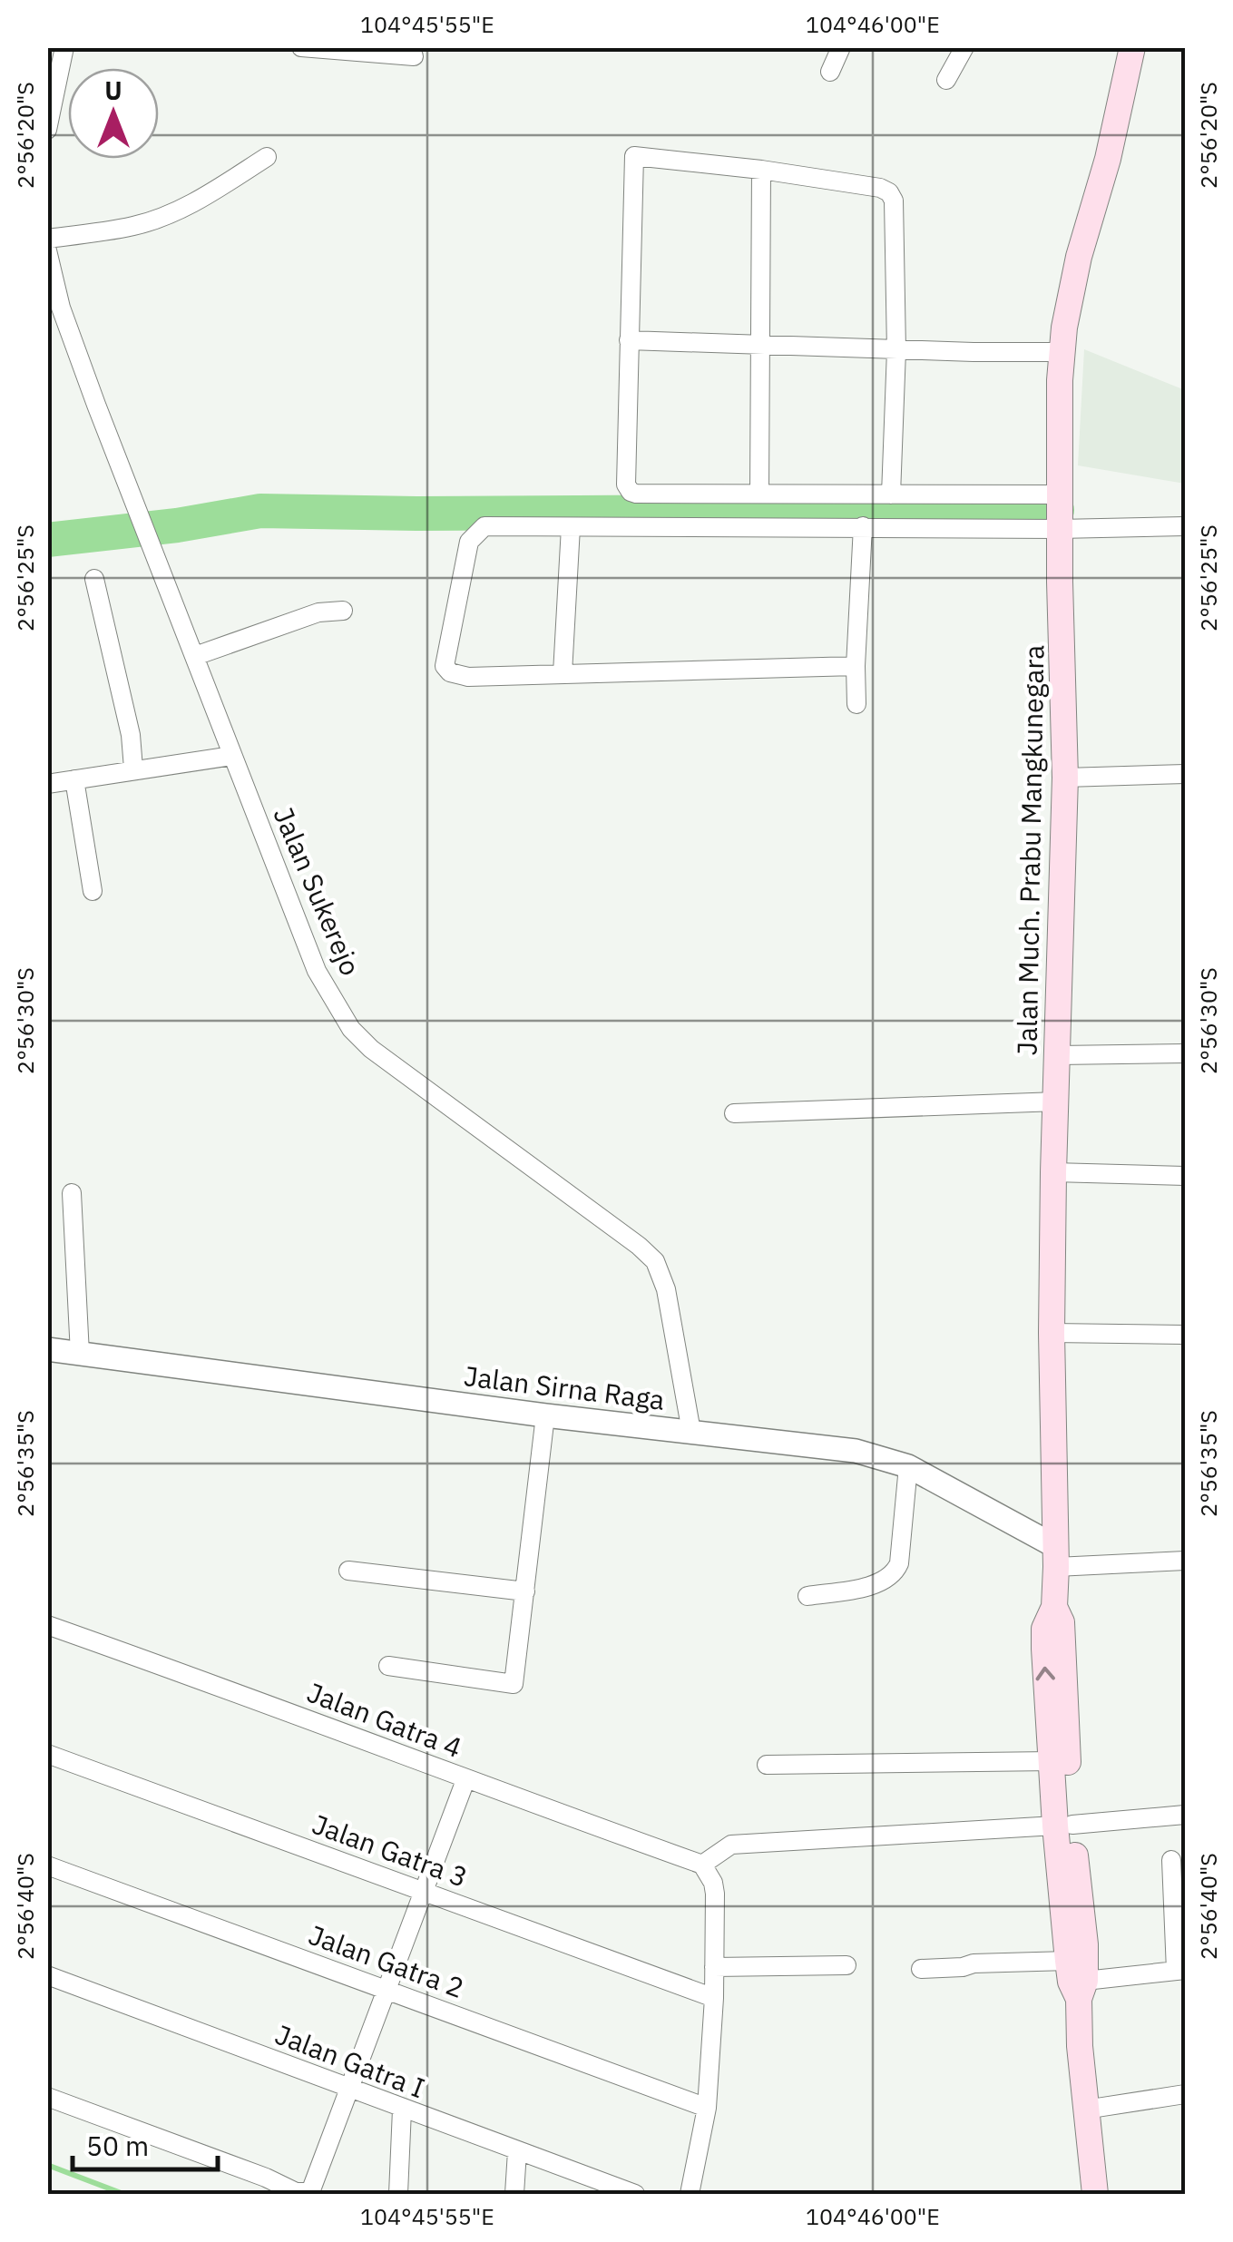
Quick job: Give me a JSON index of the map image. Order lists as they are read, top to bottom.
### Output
{
  "streets": {
    "main road": ["Jalan Much. Prabu Mangkunegara"],
    "street": [
      "Jalan Sukerejo",
      "Jalan Sirna Raga",
      "Jalan Gatra 4",
      "Jalan Gatra 3",
      "Jalan Gatra 2",
      "Jalan Gatra I"
    ]
  },
  "crossings": [
    ["Jalan Much. Prabu Mangkunegara", "Jalan Sirna Raga"],
    ["Jalan Sukerejo", "Jalan Sirna Raga"]
  ],
  "scale_bar": "50 m",
  "north": "top",
  "coordinates": [
    "104°45'55\"E",
    "104°46'00\"E",
    "2°56'20\"S",
    "2°56'25\"S",
    "2°56'30\"S",
    "2°56'35\"S",
    "2°56'40\"S"
  ]
}
